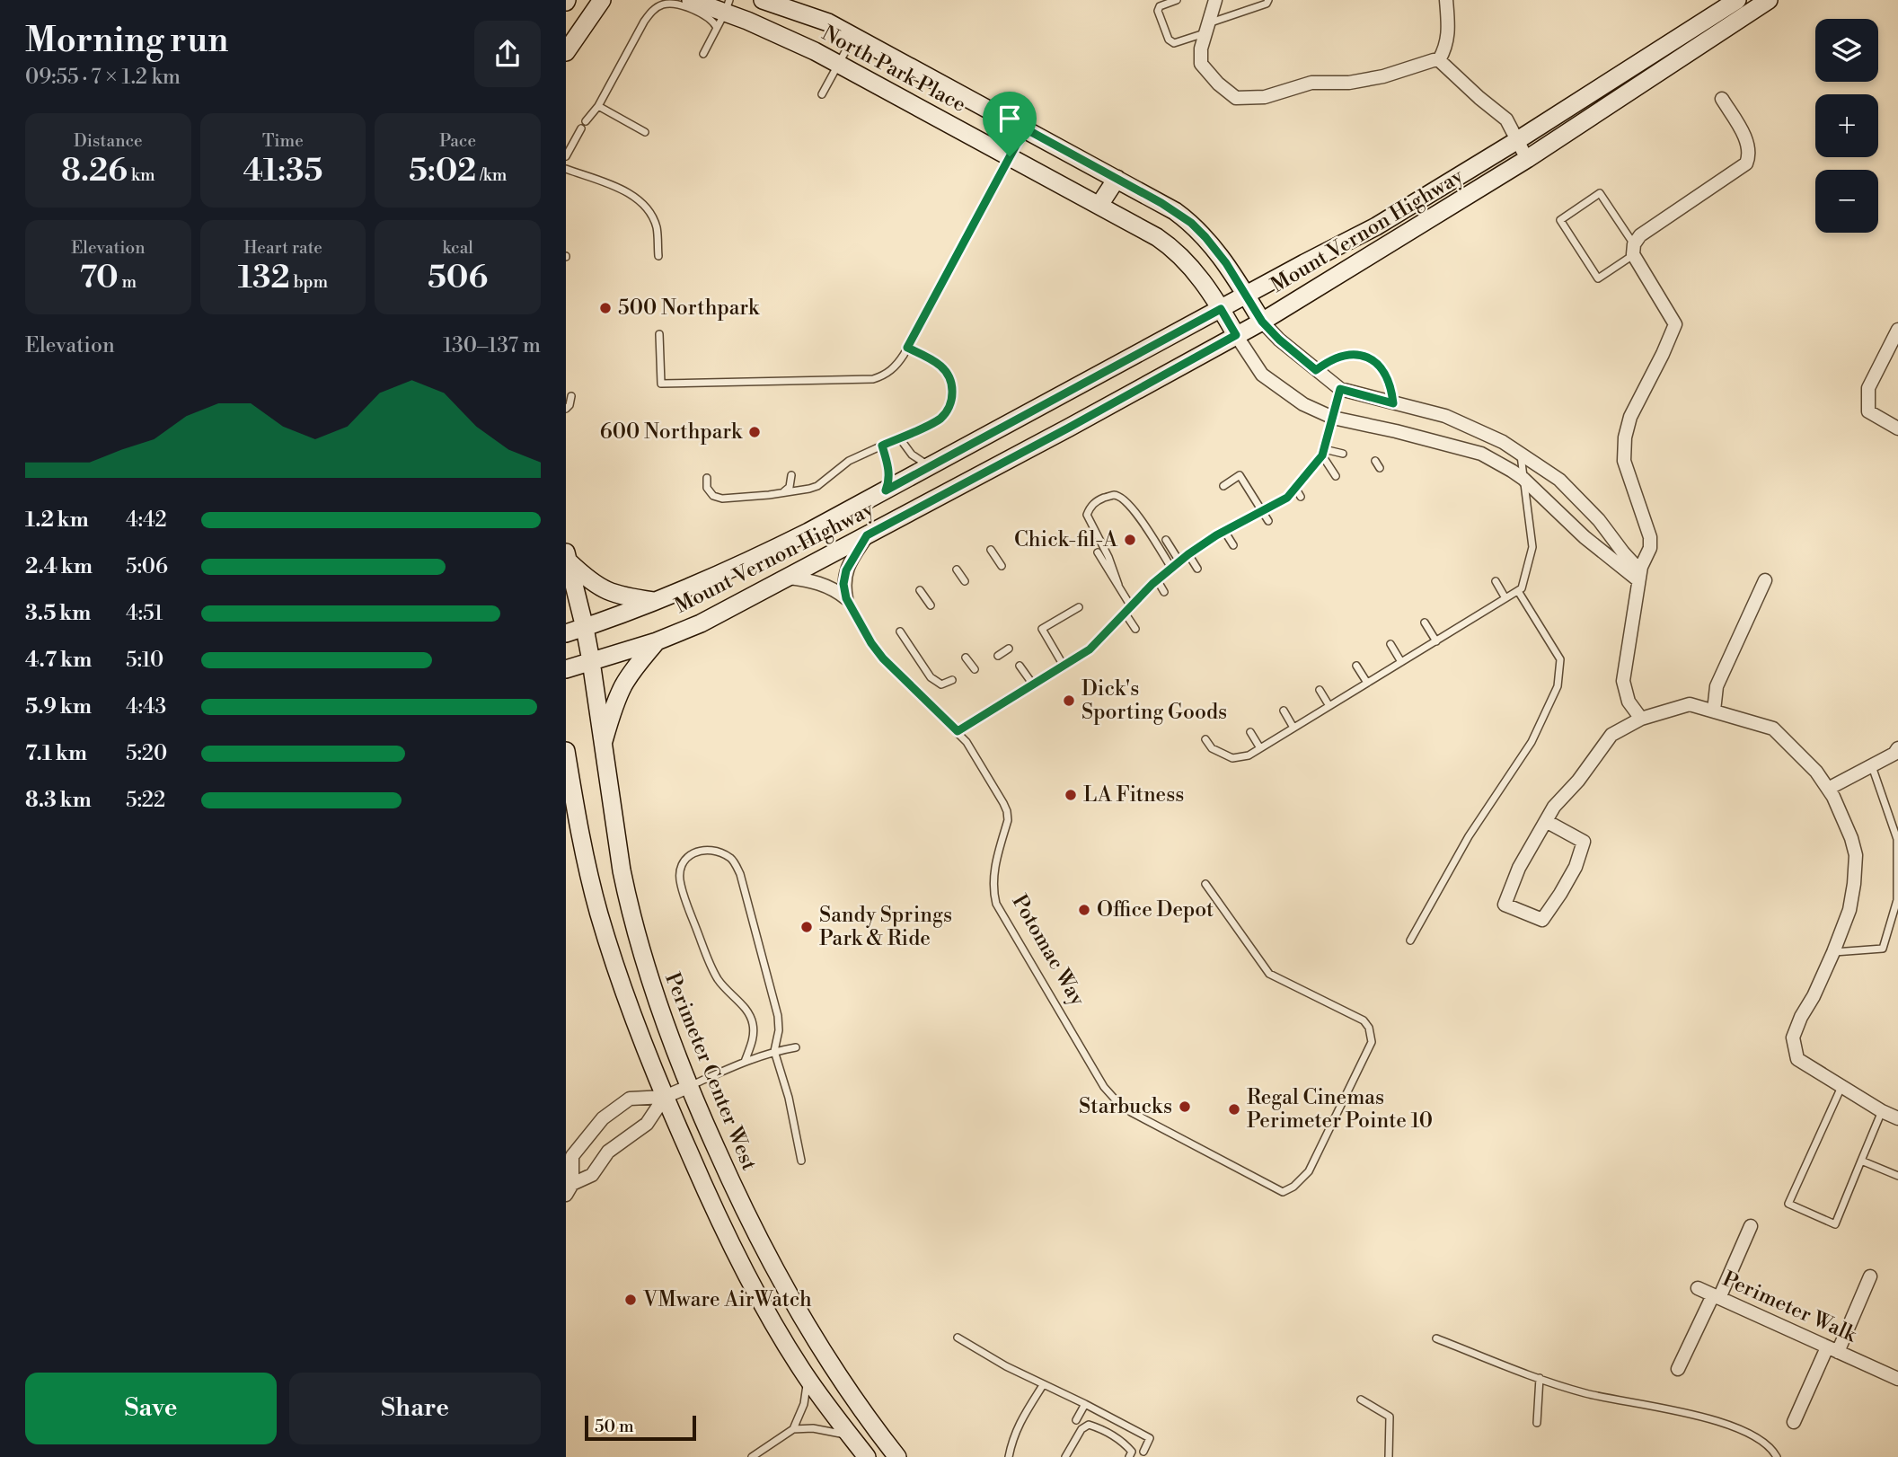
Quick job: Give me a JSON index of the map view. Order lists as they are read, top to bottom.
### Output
{
  "streets": {
    "street": [
      "North Park Place",
      "Mount Vernon Highway",
      "Perimeter Center West",
      "Perimeter Walk"
    ],
    "lane": ["Potomac Way"]
  },
  "crossings": [
    ["North Park Place", "Mount Vernon Highway"],
    ["Mount Vernon Highway", "Perimeter Center West"]
  ],
  "places": [
    "500 Northpark",
    "600 Northpark",
    "Chick-fil-A",
    "Dick's Sporting Goods",
    "LA Fitness",
    "Office Depot",
    "Sandy Springs Park & Ride",
    "Starbucks",
    "Regal Cinemas Perimeter Pointe 10",
    "VMware AirWatch"
  ],
  "scale_bar": "50 m",
  "page": {
    "heading": ["Morning run", "09:55 · 7 × 1.2 km"],
    "map_buttons": ["+", "−"],
    "stats": [
      ["Distance", "8.26 km"],
      ["Time", "41:35"],
      ["Pace", "5:02 /km"],
      ["Elevation", "70 m"],
      ["Heart rate", "132 bpm"],
      ["kcal", "506"]
    ],
    "chart": ["Elevation", "130–137 m"],
    "list": [
      {
        "name": "1.2 km",
        "note": "4:42"
      },
      {
        "name": "2.4 km",
        "note": "5:06"
      },
      {
        "name": "3.5 km",
        "note": "4:51"
      },
      {
        "name": "4.7 km",
        "note": "5:10"
      },
      {
        "name": "5.9 km",
        "note": "4:43"
      },
      {
        "name": "7.1 km",
        "note": "5:20"
      },
      {
        "name": "8.3 km",
        "note": "5:22"
      }
    ],
    "buttons": ["Save", "Share"],
    "scale": "50 m"
  }
}
